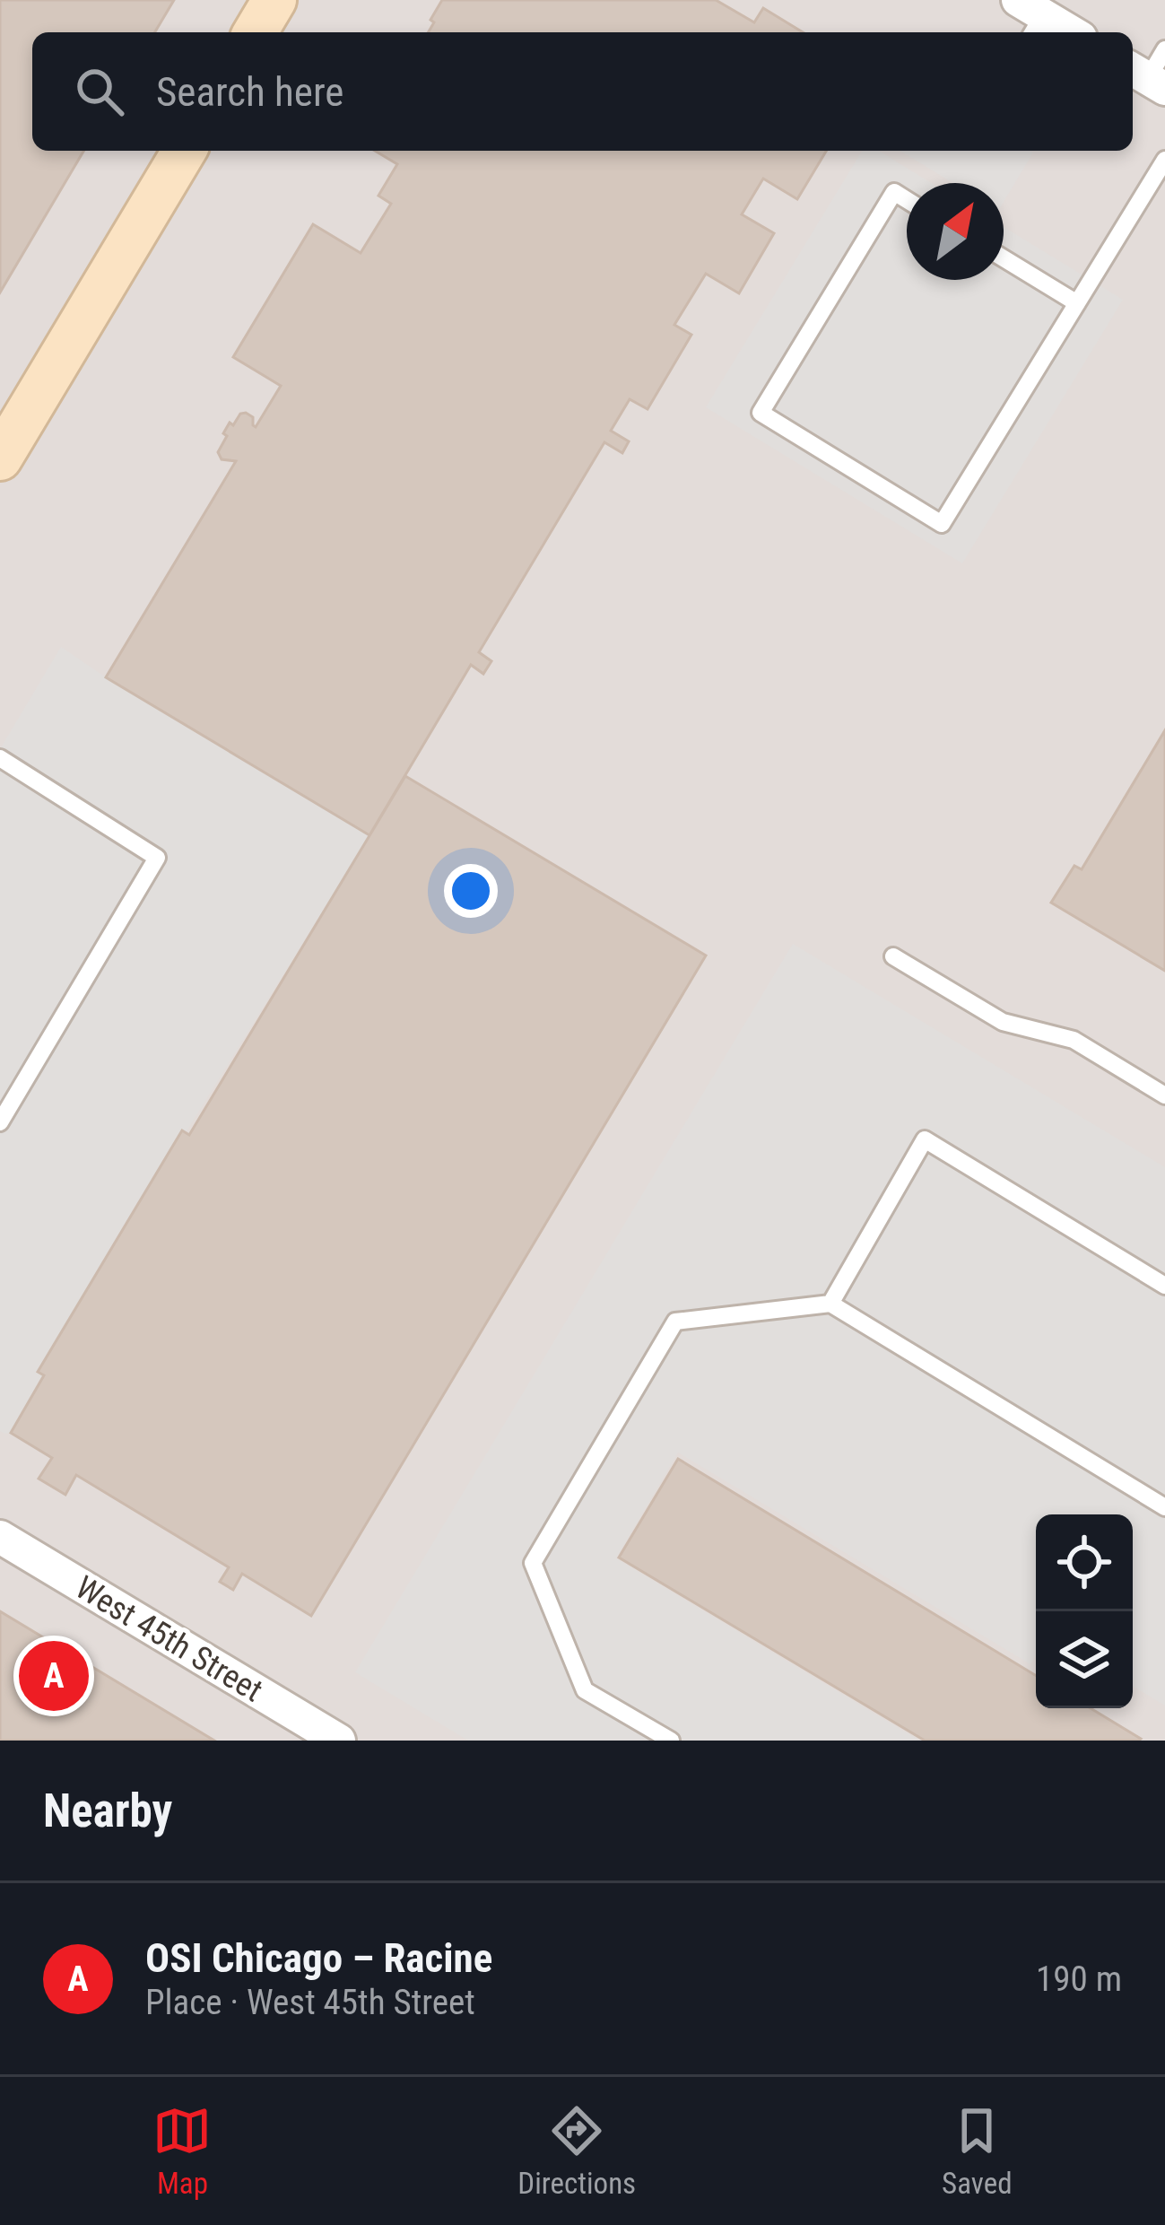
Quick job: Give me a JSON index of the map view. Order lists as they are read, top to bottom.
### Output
{
  "streets": {
    "street": ["West 45th Street"]
  },
  "north": "top right",
  "page": {
    "search": "Search here",
    "pins": "A",
    "heading": "Nearby",
    "list": [
      {
        "mark": "A",
        "name": "OSI Chicago – Racine",
        "note": "Place · West 45th Street",
        "value": "190 m"
      }
    ],
    "nav": ["Map", "Directions", "Saved"]
  }
}
